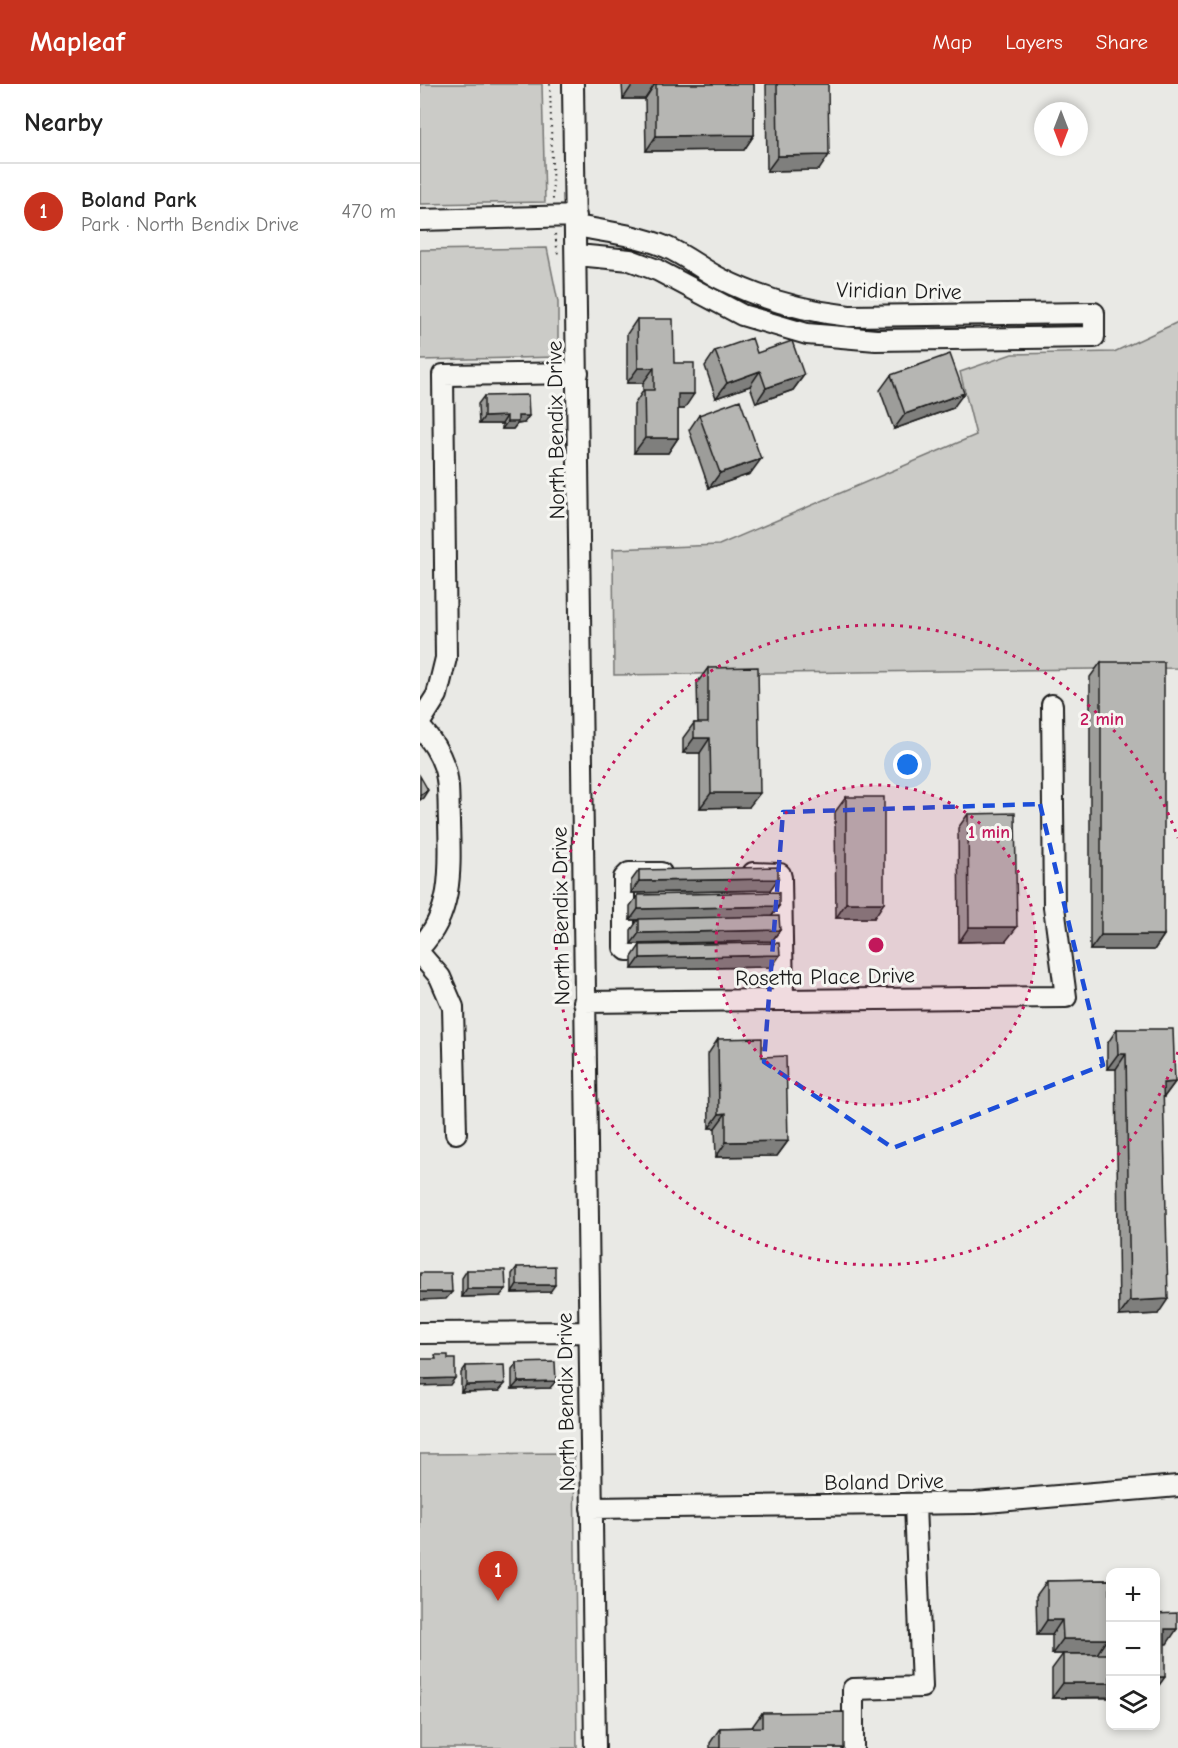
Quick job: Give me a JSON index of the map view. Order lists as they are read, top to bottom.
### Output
{
  "streets": {
    "street": [
      "Viridian Drive",
      "North Bendix Drive",
      "Rosetta Place Drive",
      "Boland Drive"
    ]
  },
  "crossings": [
    ["Viridian Drive", "North Bendix Drive"],
    ["North Bendix Drive", "Rosetta Place Drive"],
    ["North Bendix Drive", "Boland Drive"]
  ],
  "north": "bottom",
  "page": {
    "header": "Mapleaf",
    "nav": ["Map", "Layers", "Share"],
    "heading": "Nearby",
    "list": [
      {
        "mark": "1",
        "name": "Boland Park",
        "note": "Park · North Bendix Drive",
        "value": "470 m"
      }
    ],
    "pins": "1",
    "map_buttons": ["+", "−"]
  },
  "rings": ["2 min", "1 min"]
}
